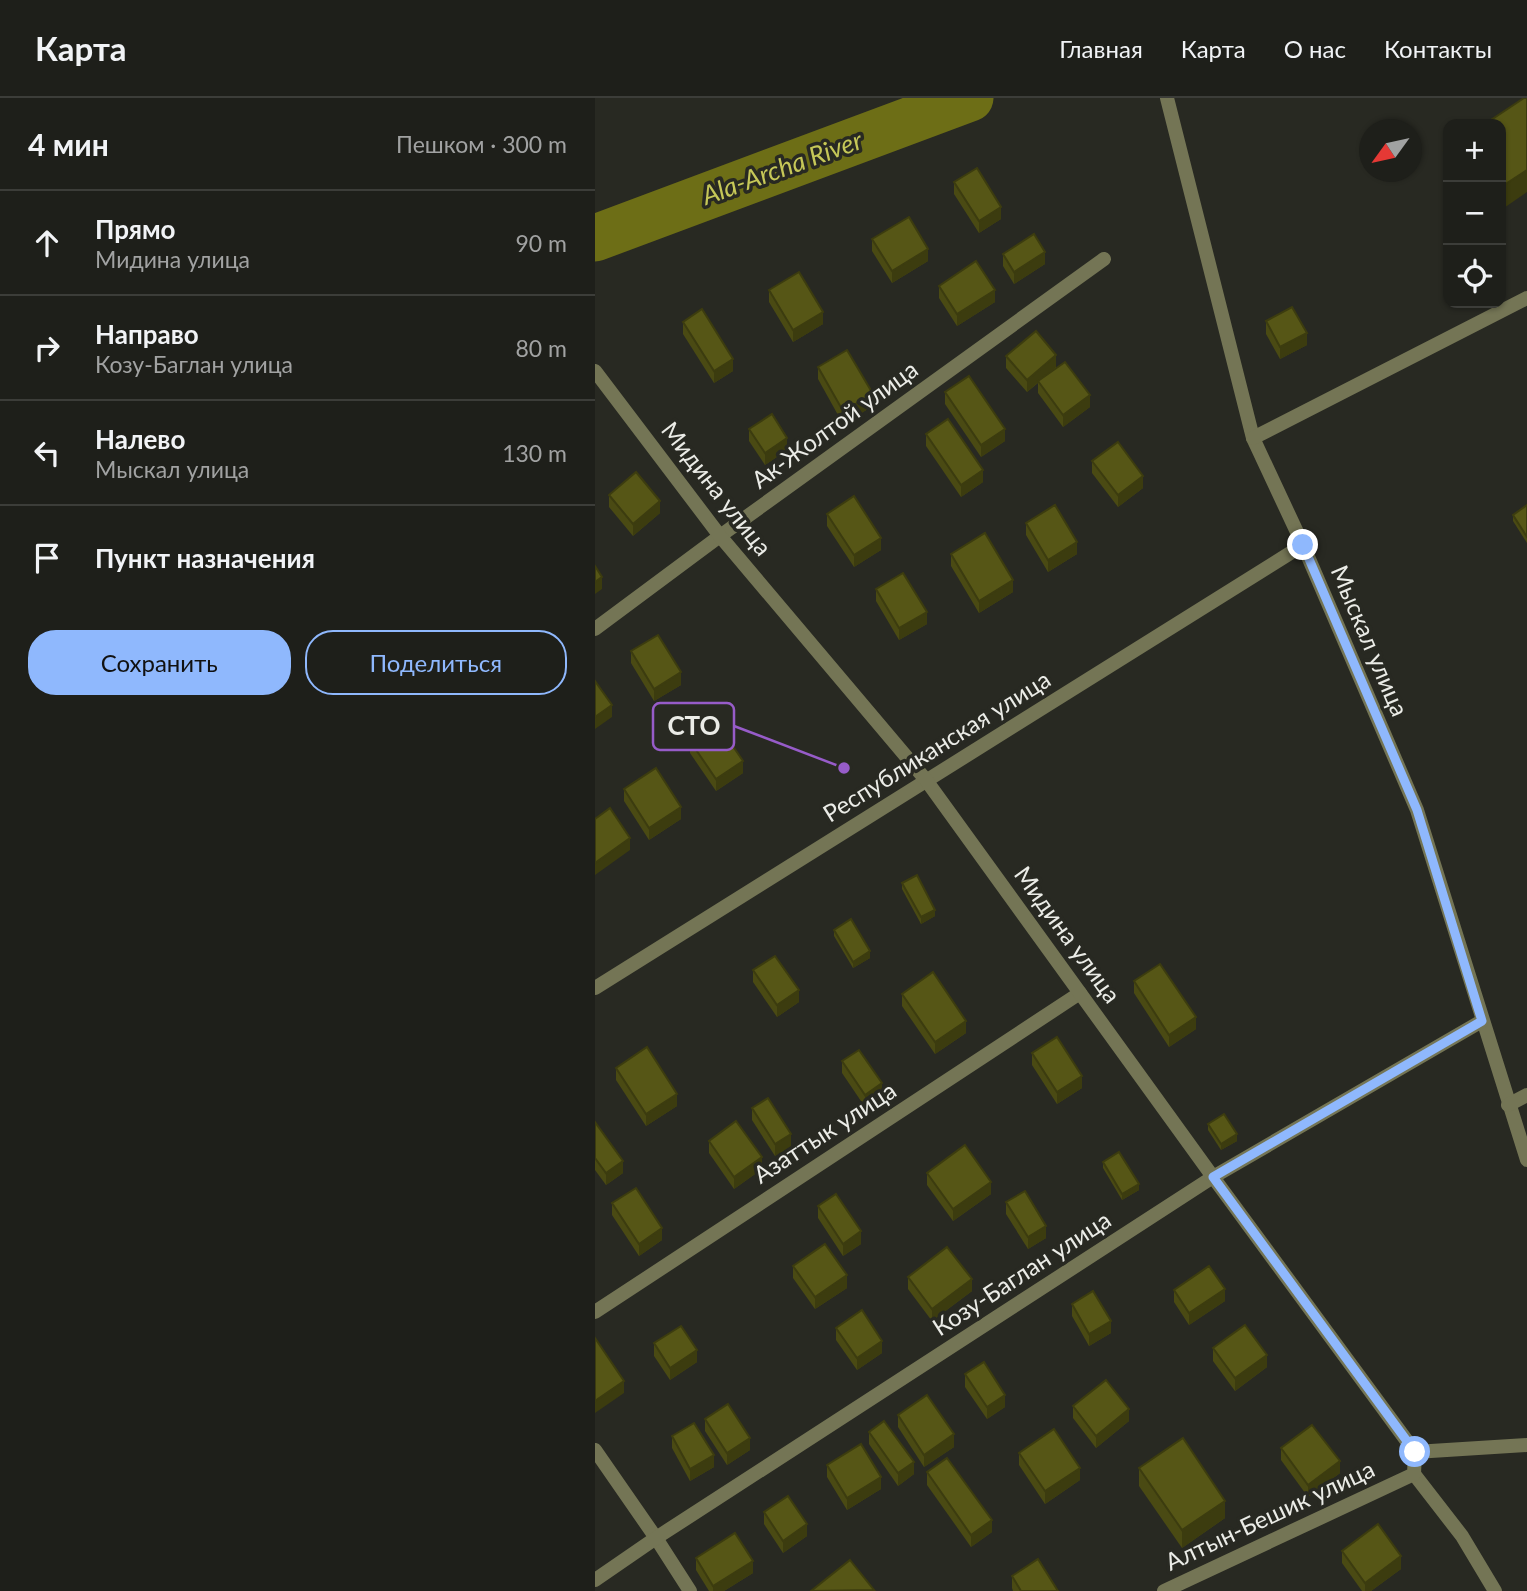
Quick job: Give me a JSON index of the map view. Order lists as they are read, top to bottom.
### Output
{
  "streets": {
    "street": [
      "Ак-Жолтой улица",
      "Мидина улица",
      "Мыскал улица",
      "Республиканская улица",
      "Азаттык улица",
      "Козу-Баглан улица",
      "Алтын-Бешик улица"
    ]
  },
  "crossings": [
    ["Ак-Жолтой улица", "Мидина улица"],
    ["Мидина улица", "Республиканская улица"],
    ["Мидина улица", "Азаттык улица"],
    ["Мидина улица", "Козу-Баглан улица"],
    ["Мидина улица", "Алтын-Бешик улица"],
    ["Мыскал улица", "Республиканская улица"],
    ["Мыскал улица", "Козу-Баглан улица"]
  ],
  "water": ["Ala-Archa River"],
  "places": ["СТО"],
  "north": "bottom left",
  "page": {
    "header": "Карта",
    "nav": [
      "Главная",
      "Карта",
      "О нас",
      "Контакты"
    ],
    "heading": ["4 мин", "Пешком · 300 m"],
    "map_buttons": ["+", "−"],
    "list": [
      ["Прямо", "Мидина улица", "90 m"],
      ["Направо", "Козу-Баглан улица", "80 m"],
      ["Налево", "Мыскал улица", "130 m"],
      "Пункт назначения"
    ],
    "buttons": ["Сохранить", "Поделиться"]
  }
}
